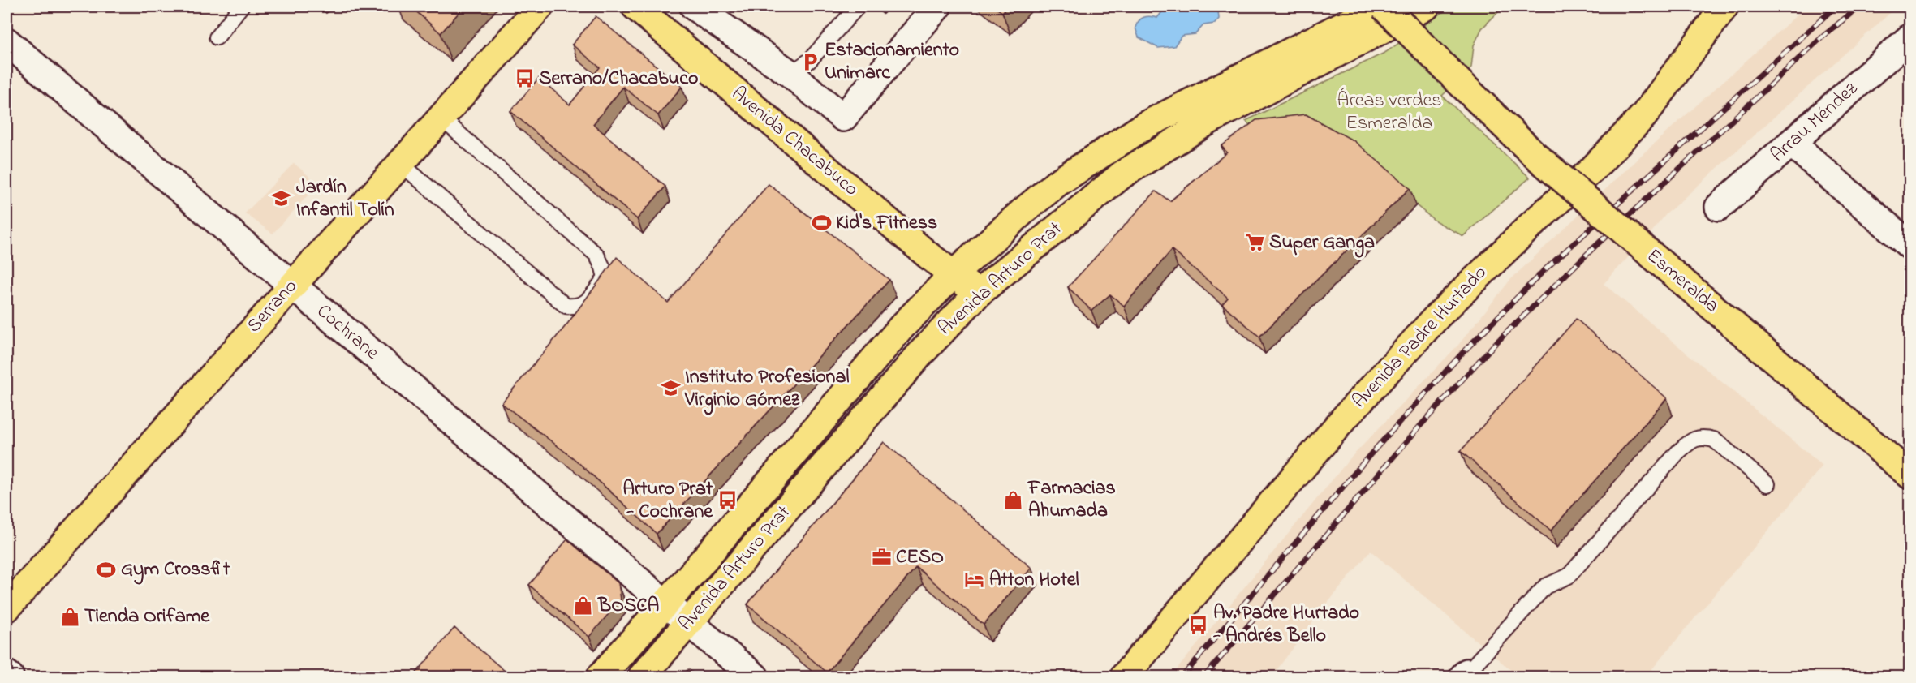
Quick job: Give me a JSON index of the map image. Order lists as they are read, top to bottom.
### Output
{
  "streets": {
    "main road": [
      "Avenida Chacabuco",
      "Avenida Arturo Prat",
      "Esmeralda",
      "Serrano",
      "Avenida Padre Hurtado"
    ],
    "street": ["Arrau Méndez", "Cochrane"]
  },
  "crossings": [
    ["Avenida Chacabuco", "Avenida Arturo Prat"],
    ["Avenida Arturo Prat", "Cochrane"],
    ["Serrano", "Cochrane"]
  ],
  "parks": ["Áreas verdes Esmeralda"],
  "places": {
    "parking": ["Estacionamiento Unimarc"],
    "bus stop": ["Serrano/Chacabuco", "Arturo Prat - Cochrane", "Av. Padre Hurtado - Andrés Bello"],
    "school or university": ["Jardín Infantil Tolín", "Instituto Profesional Virginio Gómez"],
    "sports": ["Kid's Fitness", "Gym Crossfit"],
    "supermarket": ["Super Ganga"],
    "shop": ["Farmacias Ahumada", "BOSCA", "Tienda Orifame"],
    "office": ["CESO"],
    "hotel": ["Atton Hotel"]
  }
}
